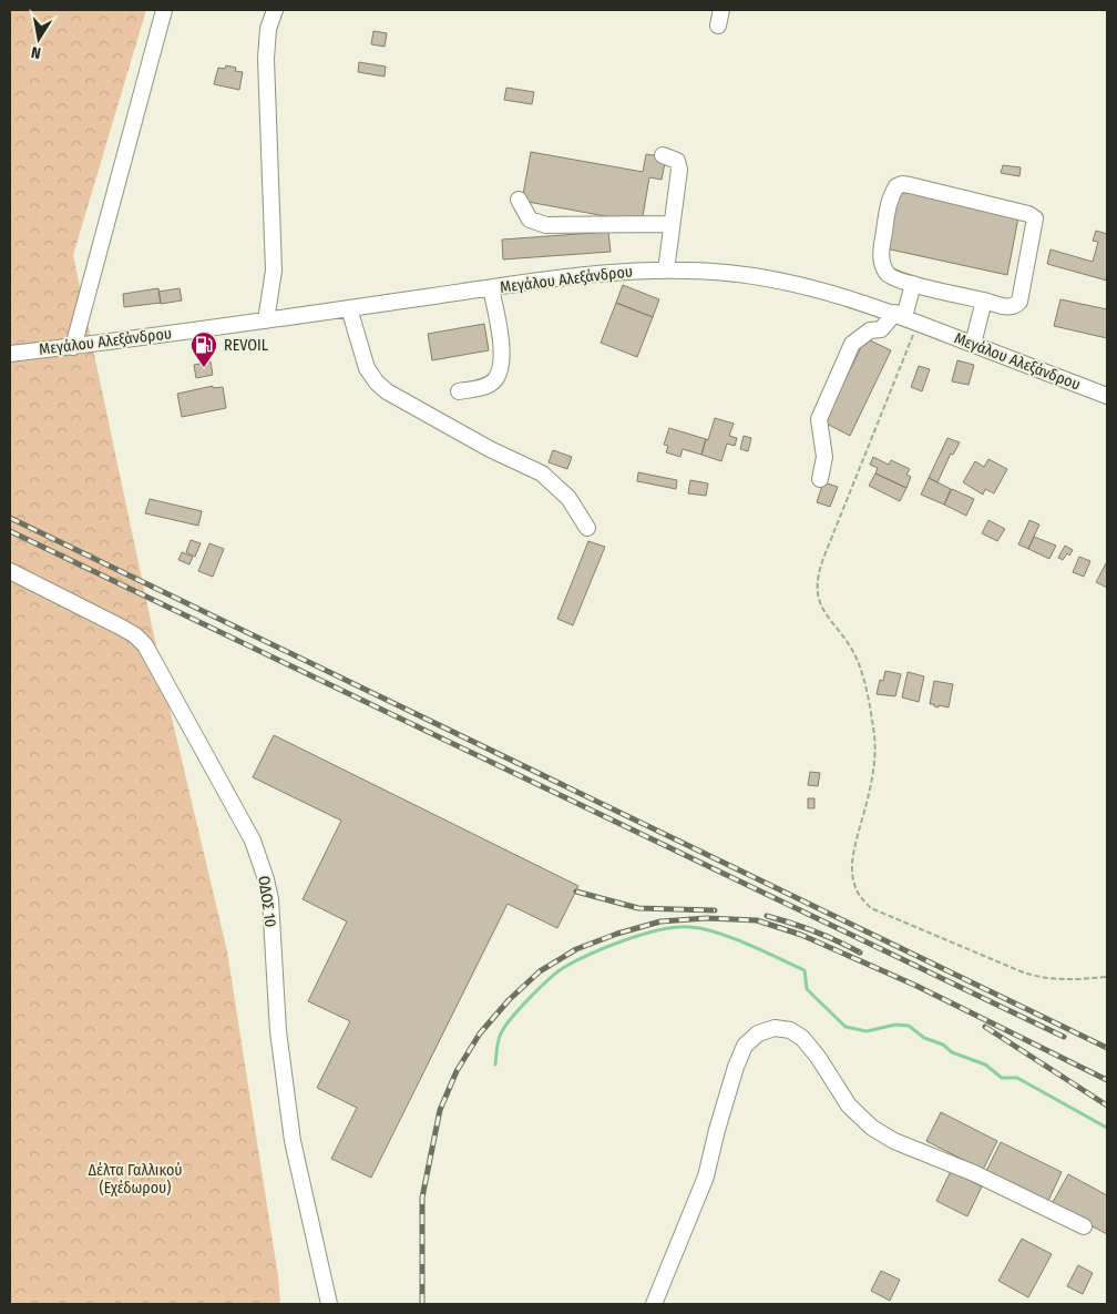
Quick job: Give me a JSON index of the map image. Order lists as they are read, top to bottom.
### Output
{
  "streets": {
    "street": ["Μεγάλου Αλεξάνδρου", "ΟΔΟΣ 10"]
  },
  "parks": ["Δέλτα Γαλλικού (Εχέδωρου)"],
  "places": {
    "fuel station": ["REVOIL"]
  },
  "north": "bottom"
}
